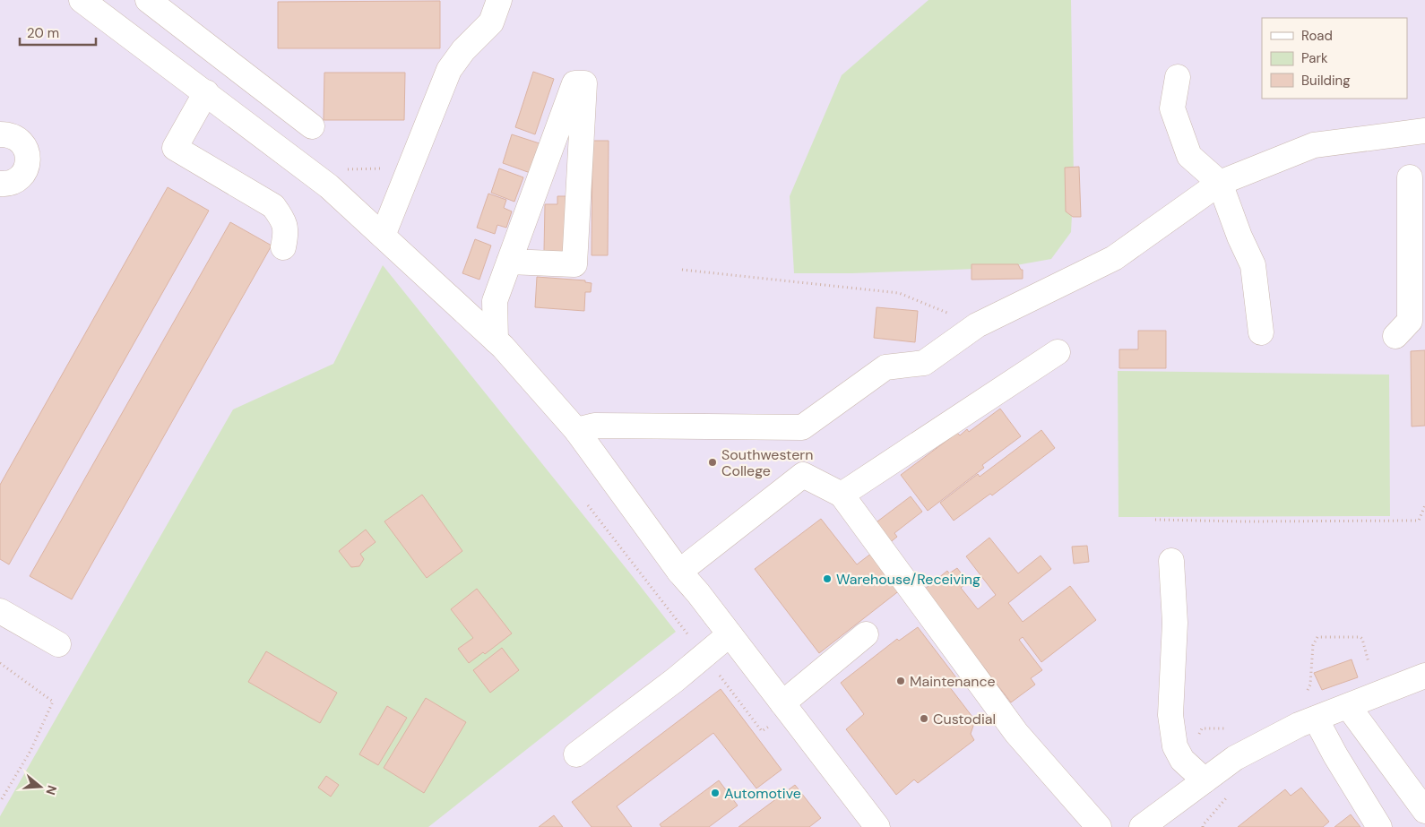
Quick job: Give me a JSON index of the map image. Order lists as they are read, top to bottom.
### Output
{
  "places": [
    "Southwestern College",
    "Warehouse/Receiving",
    "Maintenance",
    "Custodial",
    "Automotive"
  ],
  "legend": ["Road", "Park", "Building"],
  "scale_bar": "20 m",
  "north": "right"
}
